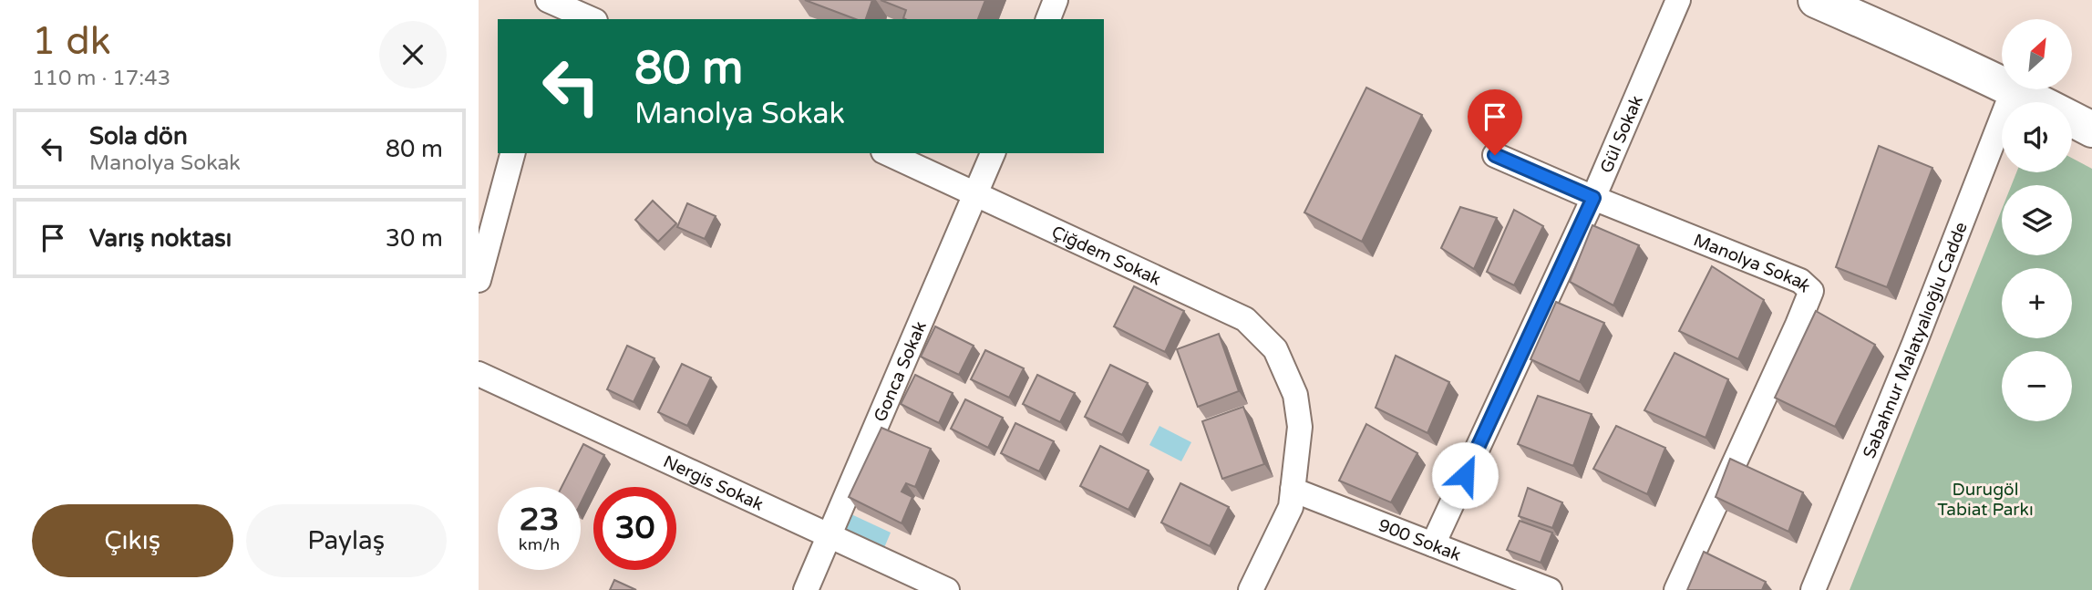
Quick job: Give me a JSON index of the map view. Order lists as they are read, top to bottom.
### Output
{
  "streets": {
    "street": [
      "Gül Sokak",
      "Çiğdem Sokak",
      "Manolya Sokak",
      "Sabahnur Malatyalıoğlu Cadde",
      "Gonca Sokak",
      "Nergis Sokak",
      "900 Sokak"
    ]
  },
  "crossings": [
    ["Gül Sokak", "Manolya Sokak"],
    ["Gül Sokak", "900 Sokak"],
    ["Çiğdem Sokak", "Gonca Sokak"],
    ["Çiğdem Sokak", "900 Sokak"],
    ["Gonca Sokak", "Nergis Sokak"]
  ],
  "parks": ["Durugöl Tabiat Parkı"],
  "north": "top right",
  "page": {
    "heading": ["1 dk", "110 m · 17:43"],
    "map_buttons": ["+", "−"],
    "turn": ["80 m", "Manolya Sokak"],
    "list": [
      {
        "name": "Sola dön",
        "note": "Manolya Sokak",
        "value": "80 m"
      },
      {
        "name": "Varış noktası",
        "value": "30 m"
      }
    ],
    "speed": "23 km/h",
    "limit": "30",
    "buttons": ["Çıkış", "Paylaş"]
  }
}
